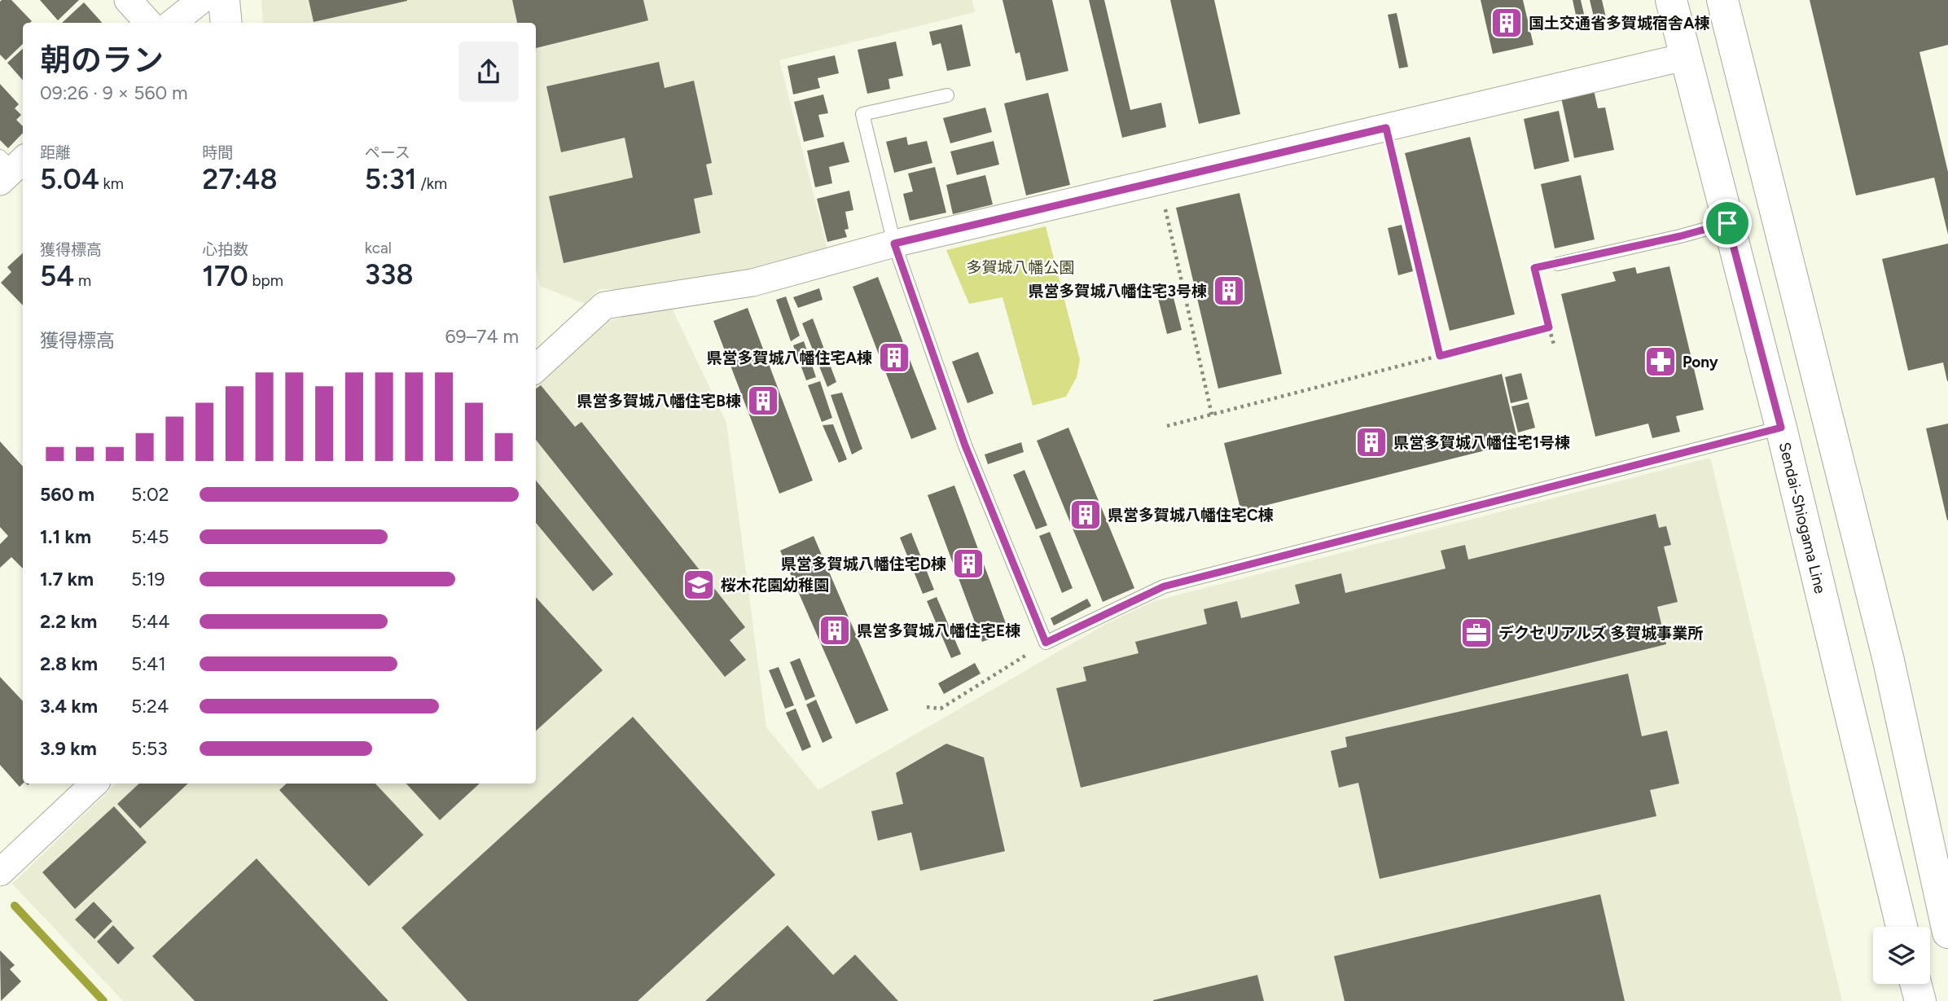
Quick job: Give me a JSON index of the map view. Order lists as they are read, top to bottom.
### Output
{
  "streets": {
    "main road": ["Sendai-Shiogama Line"]
  },
  "parks": ["多賀城八幡公園"],
  "places": {
    "building": [
      "国土交通省多賀城宿舎A棟",
      "県営多賀城八幡住宅3号棟",
      "県営多賀城八幡住宅A棟",
      "県営多賀城八幡住宅B棟",
      "県営多賀城八幡住宅1号棟",
      "県営多賀城八幡住宅C棟",
      "県営多賀城八幡住宅D棟",
      "県営多賀城八幡住宅E棟"
    ],
    "pharmacy": ["Pony"],
    "school or university": ["桜木花園幼稚園"],
    "office": ["デクセリアルズ 多賀城事業所"]
  },
  "page": {
    "heading": ["朝のラン", "09:26 · 9 × 560 m"],
    "stats": [
      ["距離", "5.04 km"],
      ["時間", "27:48"],
      ["ペース", "5:31 /km"],
      ["獲得標高", "54 m"],
      ["心拍数", "170 bpm"],
      ["kcal", "338"]
    ],
    "chart": ["獲得標高", "69–74 m"],
    "list": [
      {
        "name": "560 m",
        "note": "5:02"
      },
      {
        "name": "1.1 km",
        "note": "5:45"
      },
      {
        "name": "1.7 km",
        "note": "5:19"
      },
      {
        "name": "2.2 km",
        "note": "5:44"
      },
      {
        "name": "2.8 km",
        "note": "5:41"
      },
      {
        "name": "3.4 km",
        "note": "5:24"
      },
      {
        "name": "3.9 km",
        "note": "5:53"
      }
    ]
  }
}
